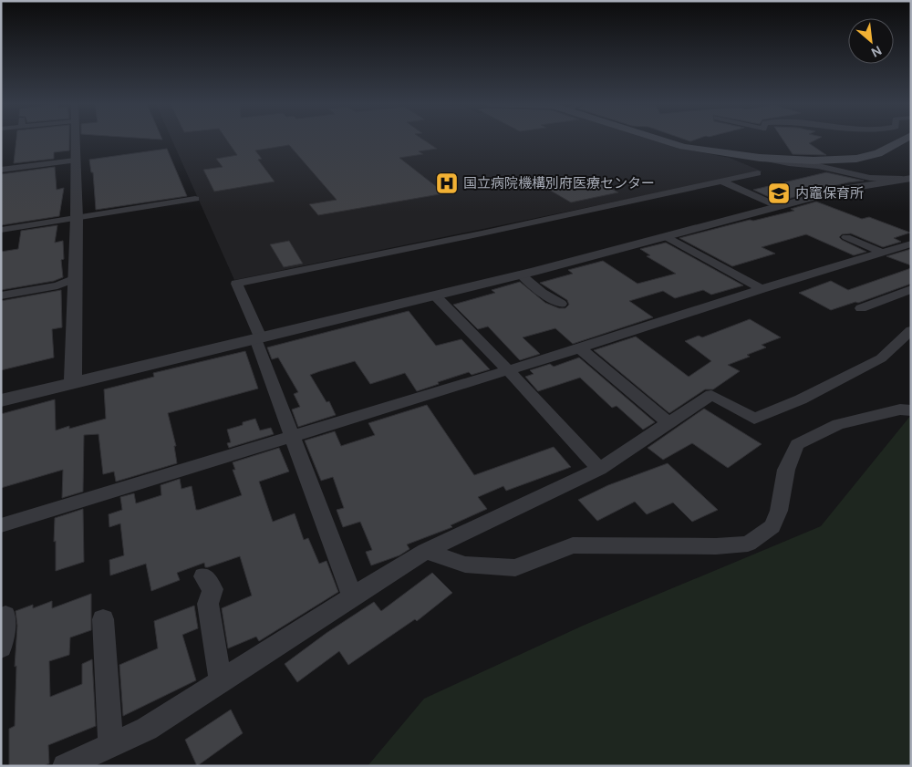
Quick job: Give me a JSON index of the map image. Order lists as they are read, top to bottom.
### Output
{
  "places": {
    "hospital": ["国立病院機構別府医療センター"],
    "school or university": ["内竈保育所"]
  },
  "north": "bottom right"
}
